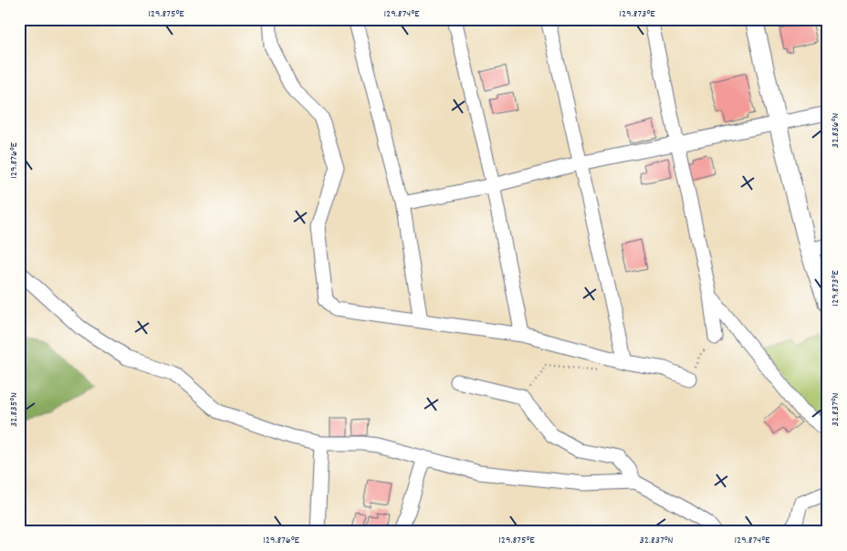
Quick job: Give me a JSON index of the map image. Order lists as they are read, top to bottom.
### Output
{
  "coordinates": [
    "129.875°E",
    "129.874°E",
    "129.873°E",
    "32.836°N",
    "129.876°E",
    "32.835°N",
    "32.837°N"
  ]
}
